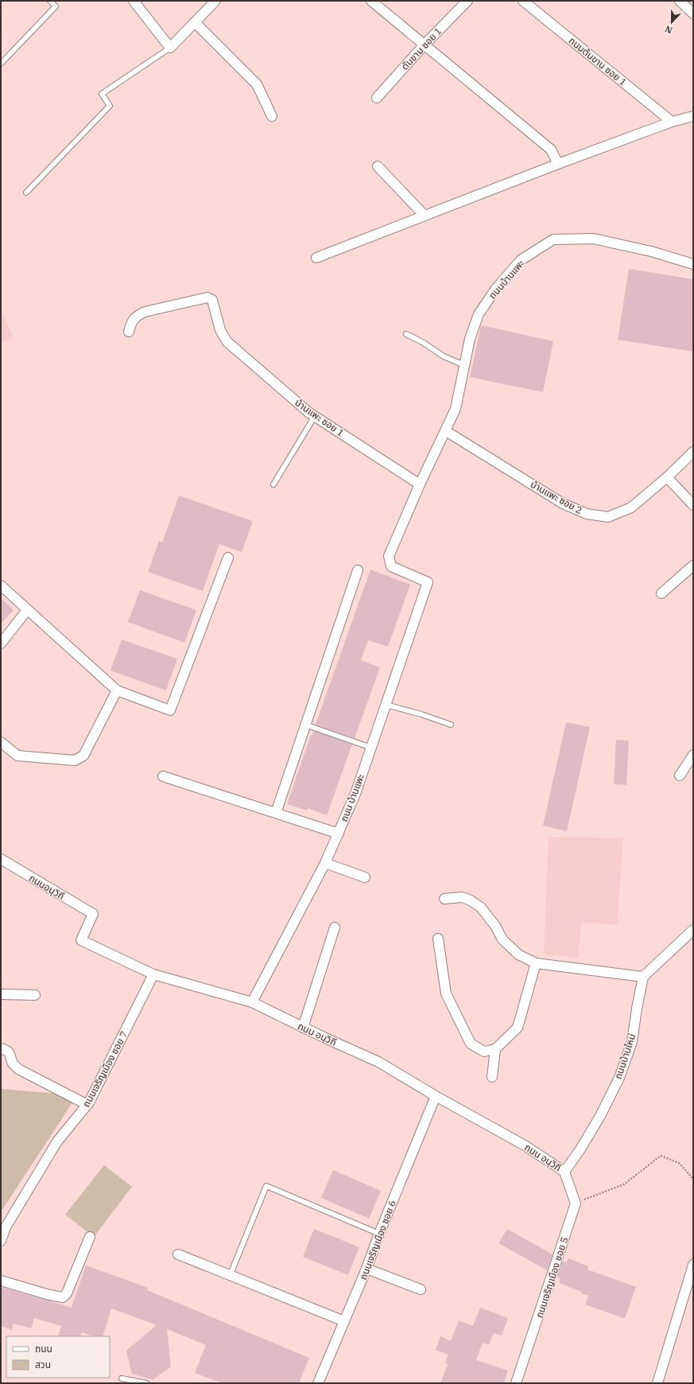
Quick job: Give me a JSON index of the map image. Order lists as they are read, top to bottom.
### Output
{
  "streets": {
    "street": [
      "ตันขาม ซอย 1",
      "ถนนต้นขาน ซอย 1",
      "ถนนบ้านแพะ",
      "บ้านแพะ ซอย 1",
      "บ้านแพะ ซอย 2",
      "ถนน บ้านแพะ",
      "ถนนอนุวิถี",
      "ถนน อนุวิถี",
      "ถนนบ้านใหม่",
      "ถนนเจริญเมือง ซอย 7",
      "ถนนเจริญเมือง ซอย 6",
      "ถนนเจริญเมือง ซอย 5"
    ]
  },
  "crossings": [
    ["ถนนบ้านแพะ", "บ้านแพะ ซอย 1"],
    ["ถนนบ้านแพะ", "บ้านแพะ ซอย 2"],
    ["ถนนบ้านแพะ", "ถนน บ้านแพะ"],
    ["ถนน บ้านแพะ", "ถนน อนุวิถี"],
    ["ถนนอนุวิถี", "ถนน อนุวิถี"],
    ["ถนน อนุวิถี", "ถนนบ้านใหม่"],
    ["ถนน อนุวิถี", "ถนนเจริญเมือง ซอย 7"],
    ["ถนน อนุวิถี", "ถนนเจริญเมือง ซอย 6"]
  ],
  "legend": ["ถนน", "สวน"],
  "north": "bottom"
}
